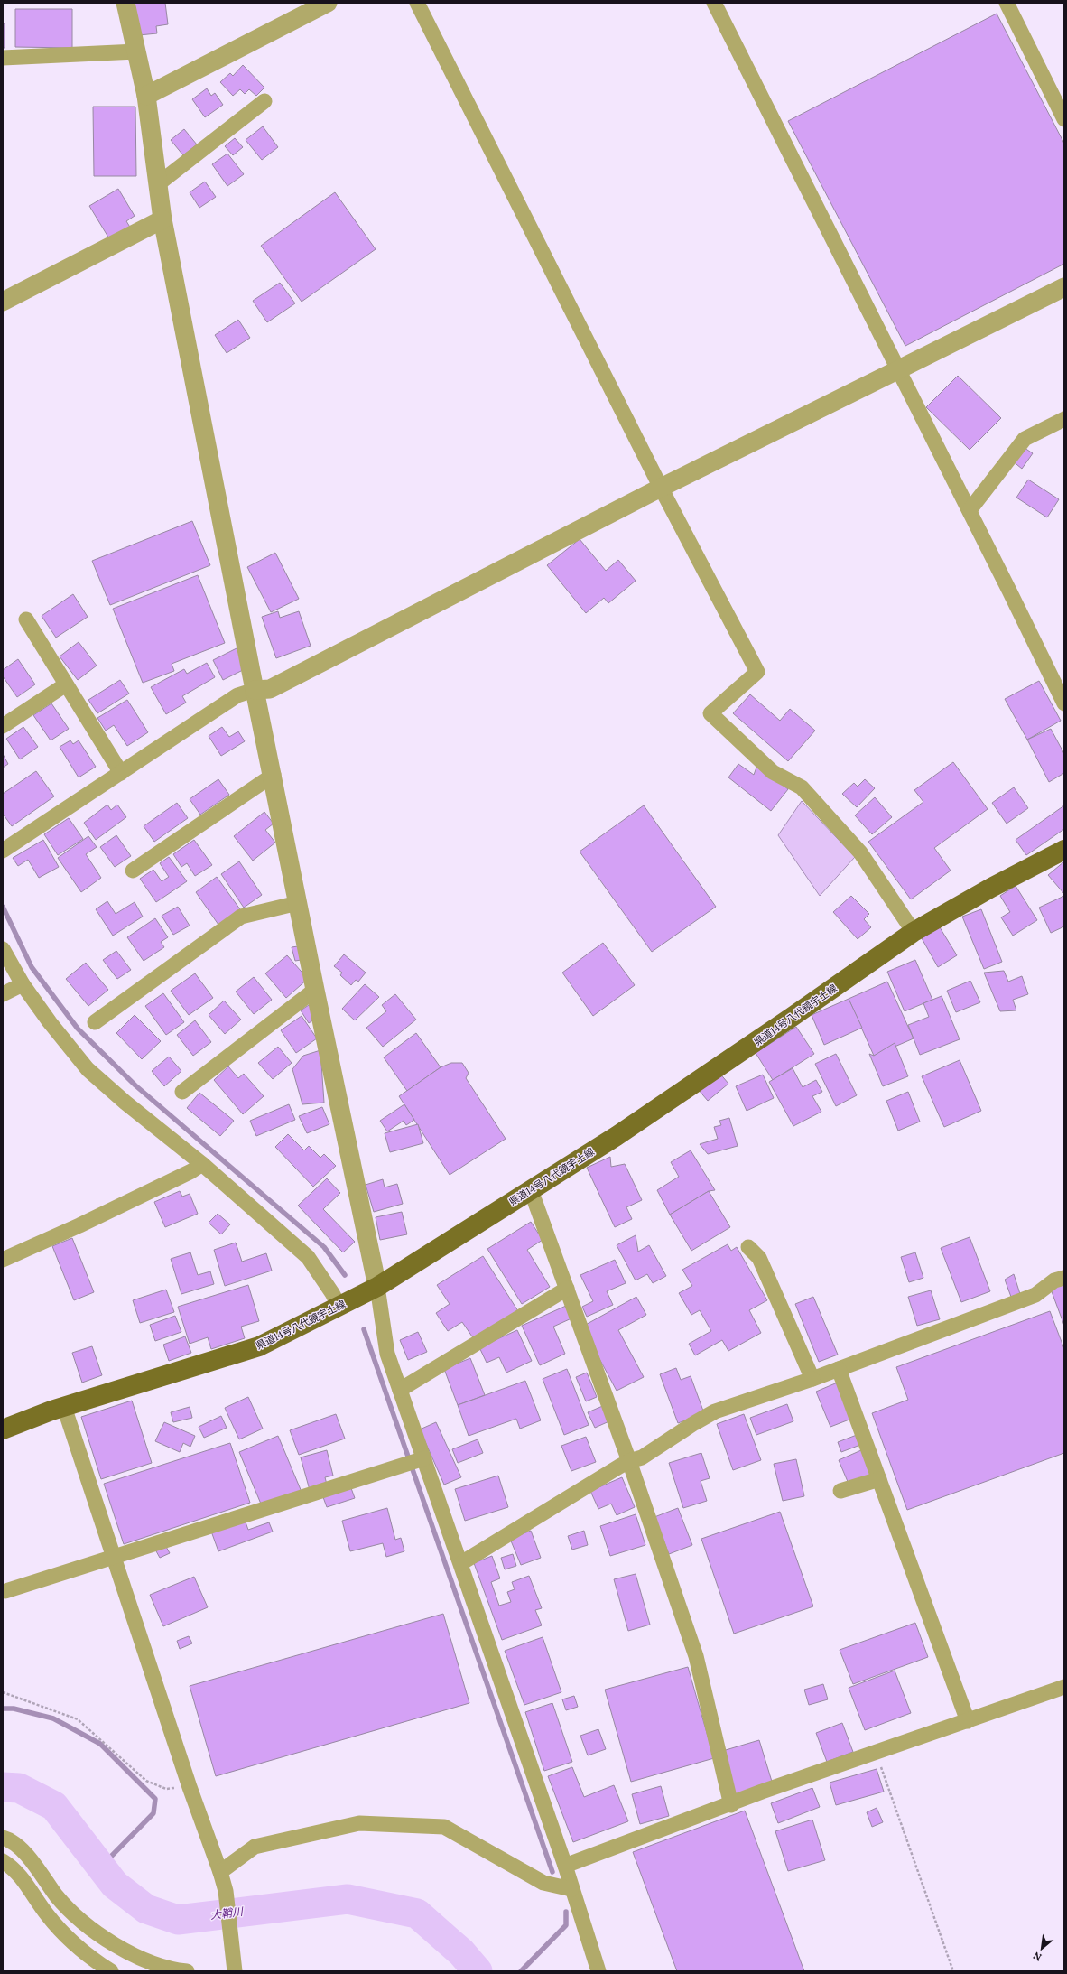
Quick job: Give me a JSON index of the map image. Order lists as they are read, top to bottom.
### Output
{
  "streets": {
    "main road": ["県道14号八代鏡宇土線"]
  },
  "water": ["大鞘川"],
  "north": "bottom left"
}
